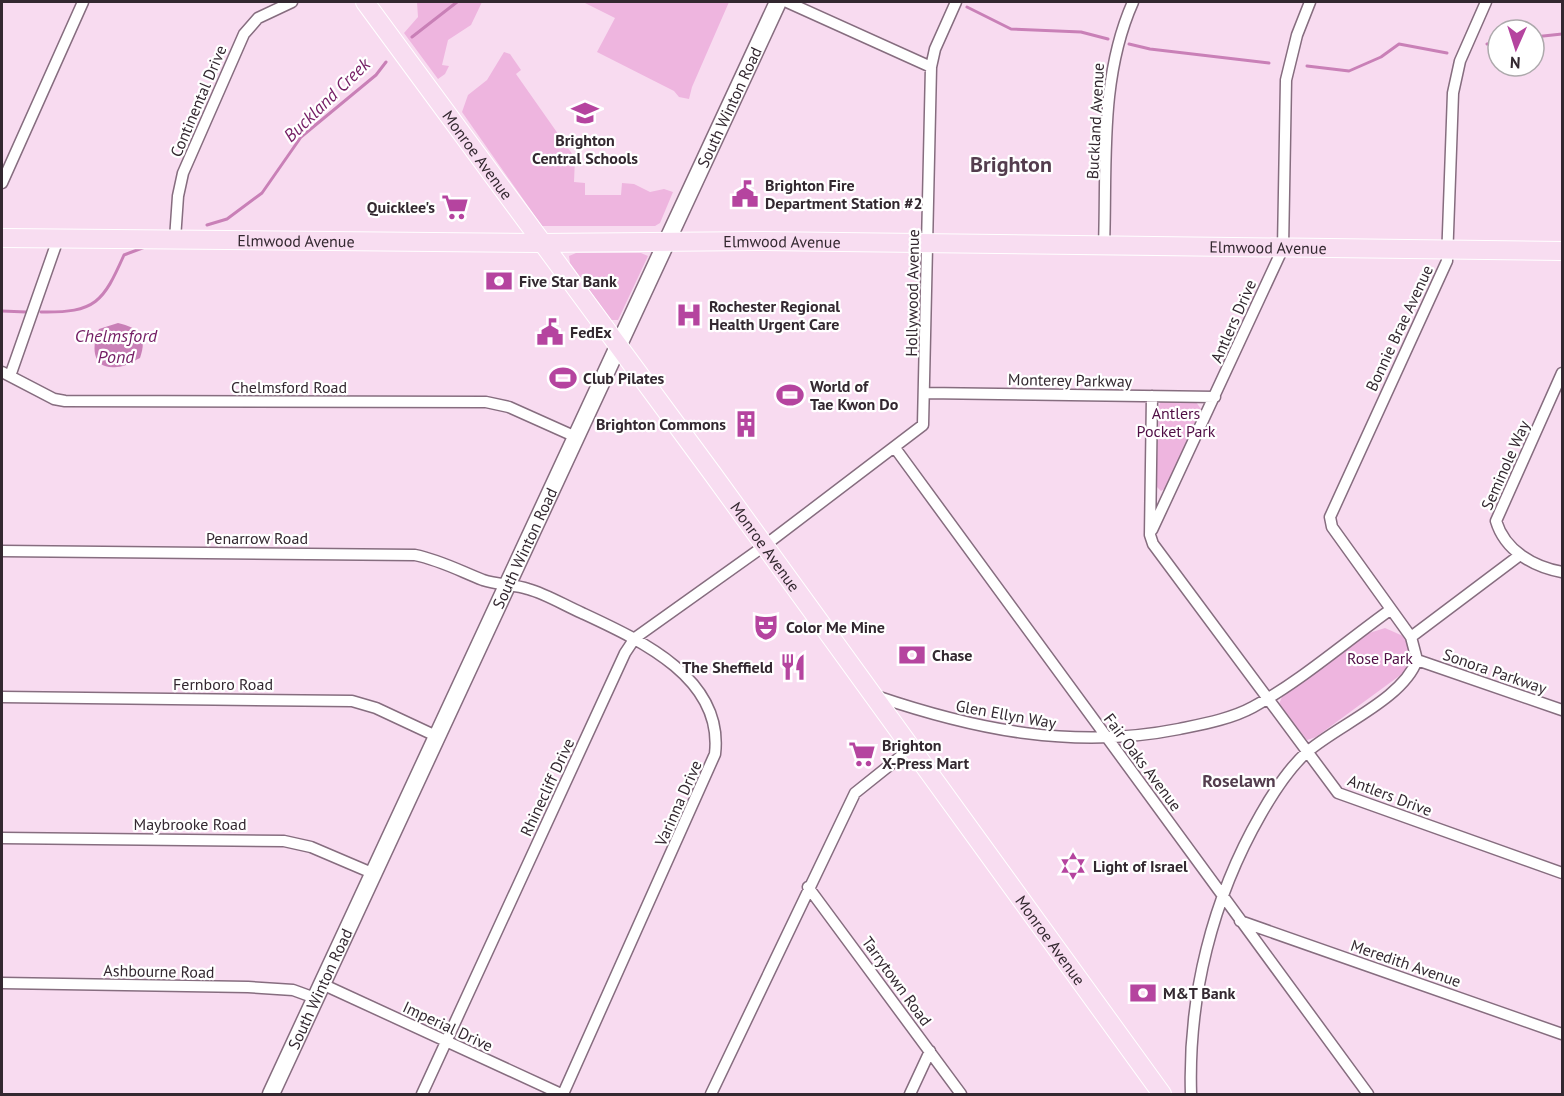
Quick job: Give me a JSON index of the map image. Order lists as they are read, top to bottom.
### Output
{
  "streets": {
    "main road": ["South Winton Road", "Monroe Avenue", "Elmwood Avenue"],
    "street": [
      "Continental Drive",
      "Buckland Avenue",
      "Hollywood Avenue",
      "Antlers Drive",
      "Bonnie Brae Avenue",
      "Monterey Parkway",
      "Chelmsford Road",
      "Seminole Way",
      "Penarrow Road",
      "Sonora Parkway",
      "Fernboro Road",
      "Glen Ellyn Way",
      "Fair Oaks Avenue",
      "Rhinecliff Drive",
      "Varinna Drive",
      "Maybrooke Road",
      "Meredith Avenue",
      "Ashbourne Road",
      "Tarrytown Road",
      "Imperial Drive"
    ]
  },
  "crossings": [
    ["Continental Drive", "Elmwood Avenue"],
    ["South Winton Road", "Monroe Avenue"],
    ["South Winton Road", "Elmwood Avenue"],
    ["South Winton Road", "Chelmsford Road"],
    ["South Winton Road", "Penarrow Road"],
    ["South Winton Road", "Fernboro Road"],
    ["South Winton Road", "Varinna Drive"],
    ["South Winton Road", "Maybrooke Road"],
    ["South Winton Road", "Ashbourne Road"],
    ["South Winton Road", "Imperial Drive"],
    ["Buckland Avenue", "Elmwood Avenue"],
    ["Monroe Avenue", "Elmwood Avenue"],
    ["Monroe Avenue", "Hollywood Avenue"],
    ["Monroe Avenue", "Glen Ellyn Way"],
    ["Monroe Avenue", "Rhinecliff Drive"],
    ["Elmwood Avenue", "Hollywood Avenue"],
    ["Elmwood Avenue", "Antlers Drive"],
    ["Elmwood Avenue", "Bonnie Brae Avenue"],
    ["Hollywood Avenue", "Monterey Parkway"],
    ["Hollywood Avenue", "Fair Oaks Avenue"],
    ["Hollywood Avenue", "Rhinecliff Drive"],
    ["Antlers Drive", "Monterey Parkway"],
    ["Antlers Drive", "Glen Ellyn Way"],
    ["Bonnie Brae Avenue", "Glen Ellyn Way"],
    ["Penarrow Road", "Varinna Drive"],
    ["Glen Ellyn Way", "Fair Oaks Avenue"],
    ["Fair Oaks Avenue", "Meredith Avenue"],
    ["Rhinecliff Drive", "Varinna Drive"],
    ["Rhinecliff Drive", "Imperial Drive"],
    ["Varinna Drive", "Imperial Drive"],
    ["Ashbourne Road", "Imperial Drive"]
  ],
  "districts": ["Brighton", "Roselawn"],
  "water": ["Buckland Creek", "Chelmsford Pond"],
  "parks": ["Antlers Pocket Park", "Rose Park"],
  "places": {
    "school or university": ["Brighton Central Schools"],
    "public building": ["Brighton Fire Department Station #2", "FedEx"],
    "supermarket": ["Quicklee's", "Brighton X-Press Mart"],
    "bank": ["Five Star Bank", "Chase", "M&T Bank"],
    "hospital": ["Rochester Regional Health Urgent Care"],
    "sports": ["Club Pilates", "World of Tae Kwon Do"],
    "building": ["Brighton Commons"],
    "theatre": ["Color Me Mine"],
    "restaurant": ["The Sheffield"],
    "synagogue": ["Light of Israel"]
  },
  "north": "bottom"
}
